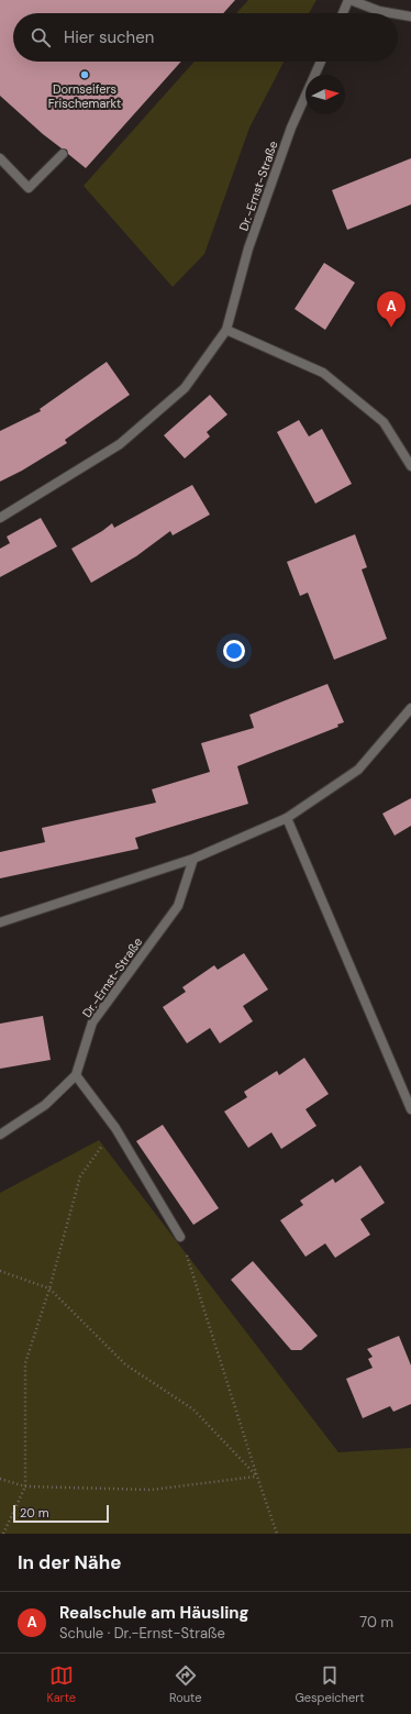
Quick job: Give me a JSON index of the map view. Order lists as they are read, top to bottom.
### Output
{
  "streets": {
    "street": ["Dr.-Ernst-Straße"]
  },
  "places": ["Dornseifers Frischemarkt"],
  "scale_bar": "20 m",
  "north": "right",
  "page": {
    "search": "Hier suchen",
    "pins": "A",
    "scale": "20 m",
    "heading": "In der Nähe",
    "list": [
      {
        "mark": "A",
        "name": "Realschule am Häusling",
        "note": "Schule · Dr.-Ernst-Straße",
        "value": "70 m"
      }
    ],
    "nav": ["Karte", "Route", "Gespeichert"]
  }
}
